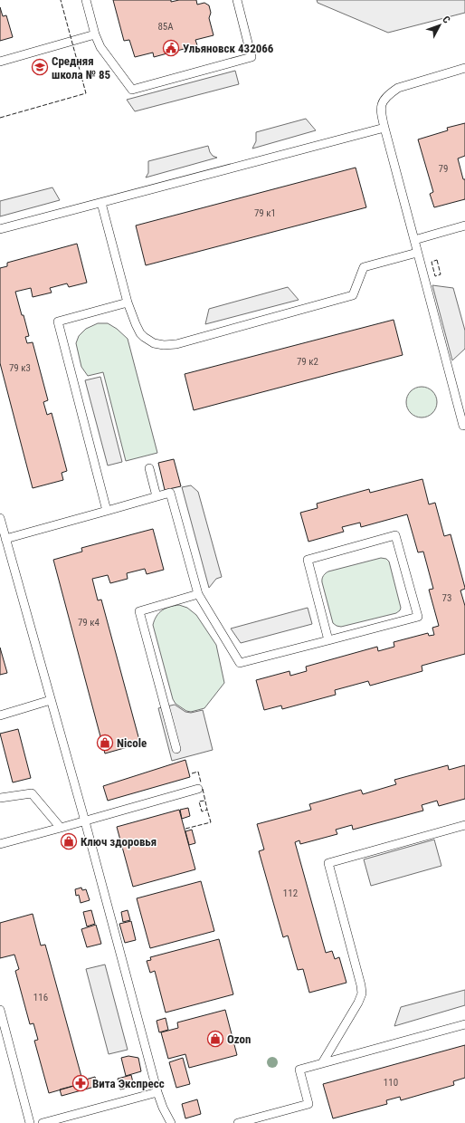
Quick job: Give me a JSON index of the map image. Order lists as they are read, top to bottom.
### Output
{
  "places": {
    "public building": ["Ульяновск 432066"],
    "school or university": ["Средняя школа № 85"],
    "shop": ["Nicole", "Ключ здоровья", "Ozon"],
    "pharmacy": ["Вита Экспресс"]
  },
  "house_numbers": [
    "85А",
    "79",
    "79 к1",
    "79 к2",
    "79 к3",
    "73",
    "79 к4",
    "112",
    "116",
    "110"
  ],
  "north": "top right"
}
